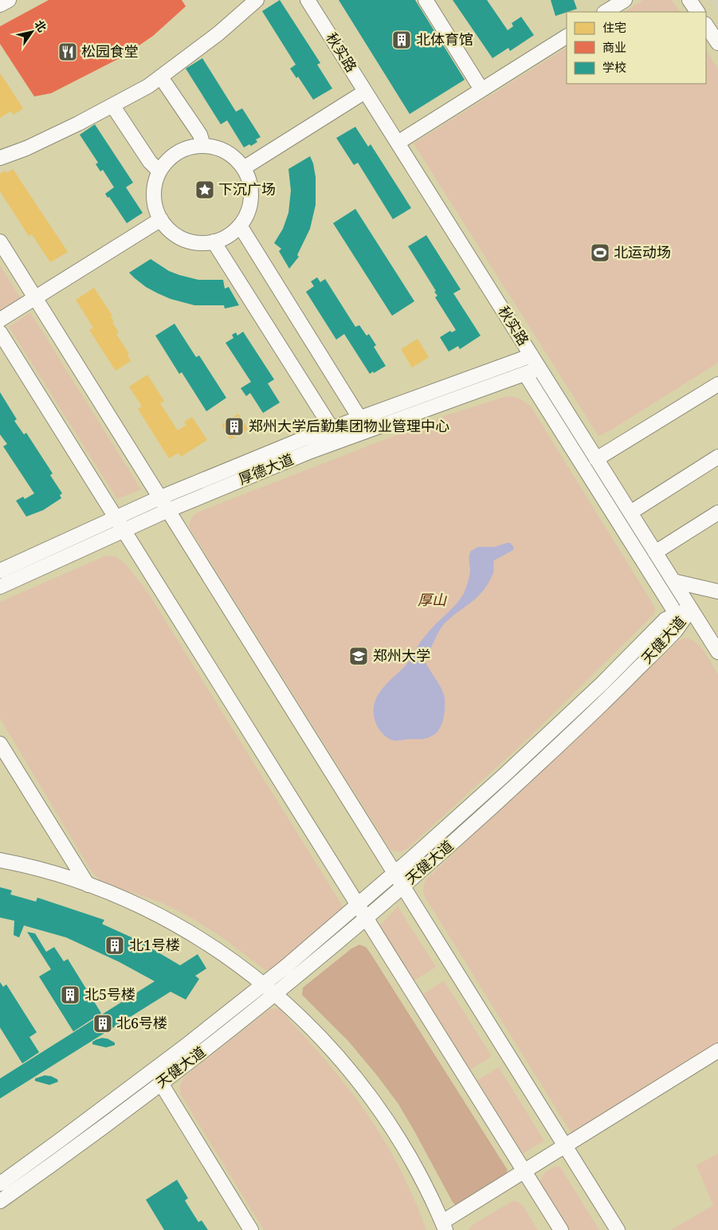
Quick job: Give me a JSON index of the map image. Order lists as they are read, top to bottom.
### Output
{
  "streets": {
    "lane": ["秋实路", "厚德大道", "天健大道"]
  },
  "crossings": [
    ["秋实路", "厚德大道"],
    ["秋实路", "天健大道"]
  ],
  "parks": ["厚山"],
  "places": {
    "building": [
      "北体育馆",
      "郑州大学后勤集团物业管理中心",
      "北1号楼",
      "北5号楼",
      "北6号楼"
    ],
    "restaurant": ["松园食堂"],
    "place": ["下沉广场"],
    "sports": ["北运动场"],
    "school or university": ["郑州大学"]
  },
  "legend": ["住宅", "商业", "学校"],
  "north": "top right"
}
